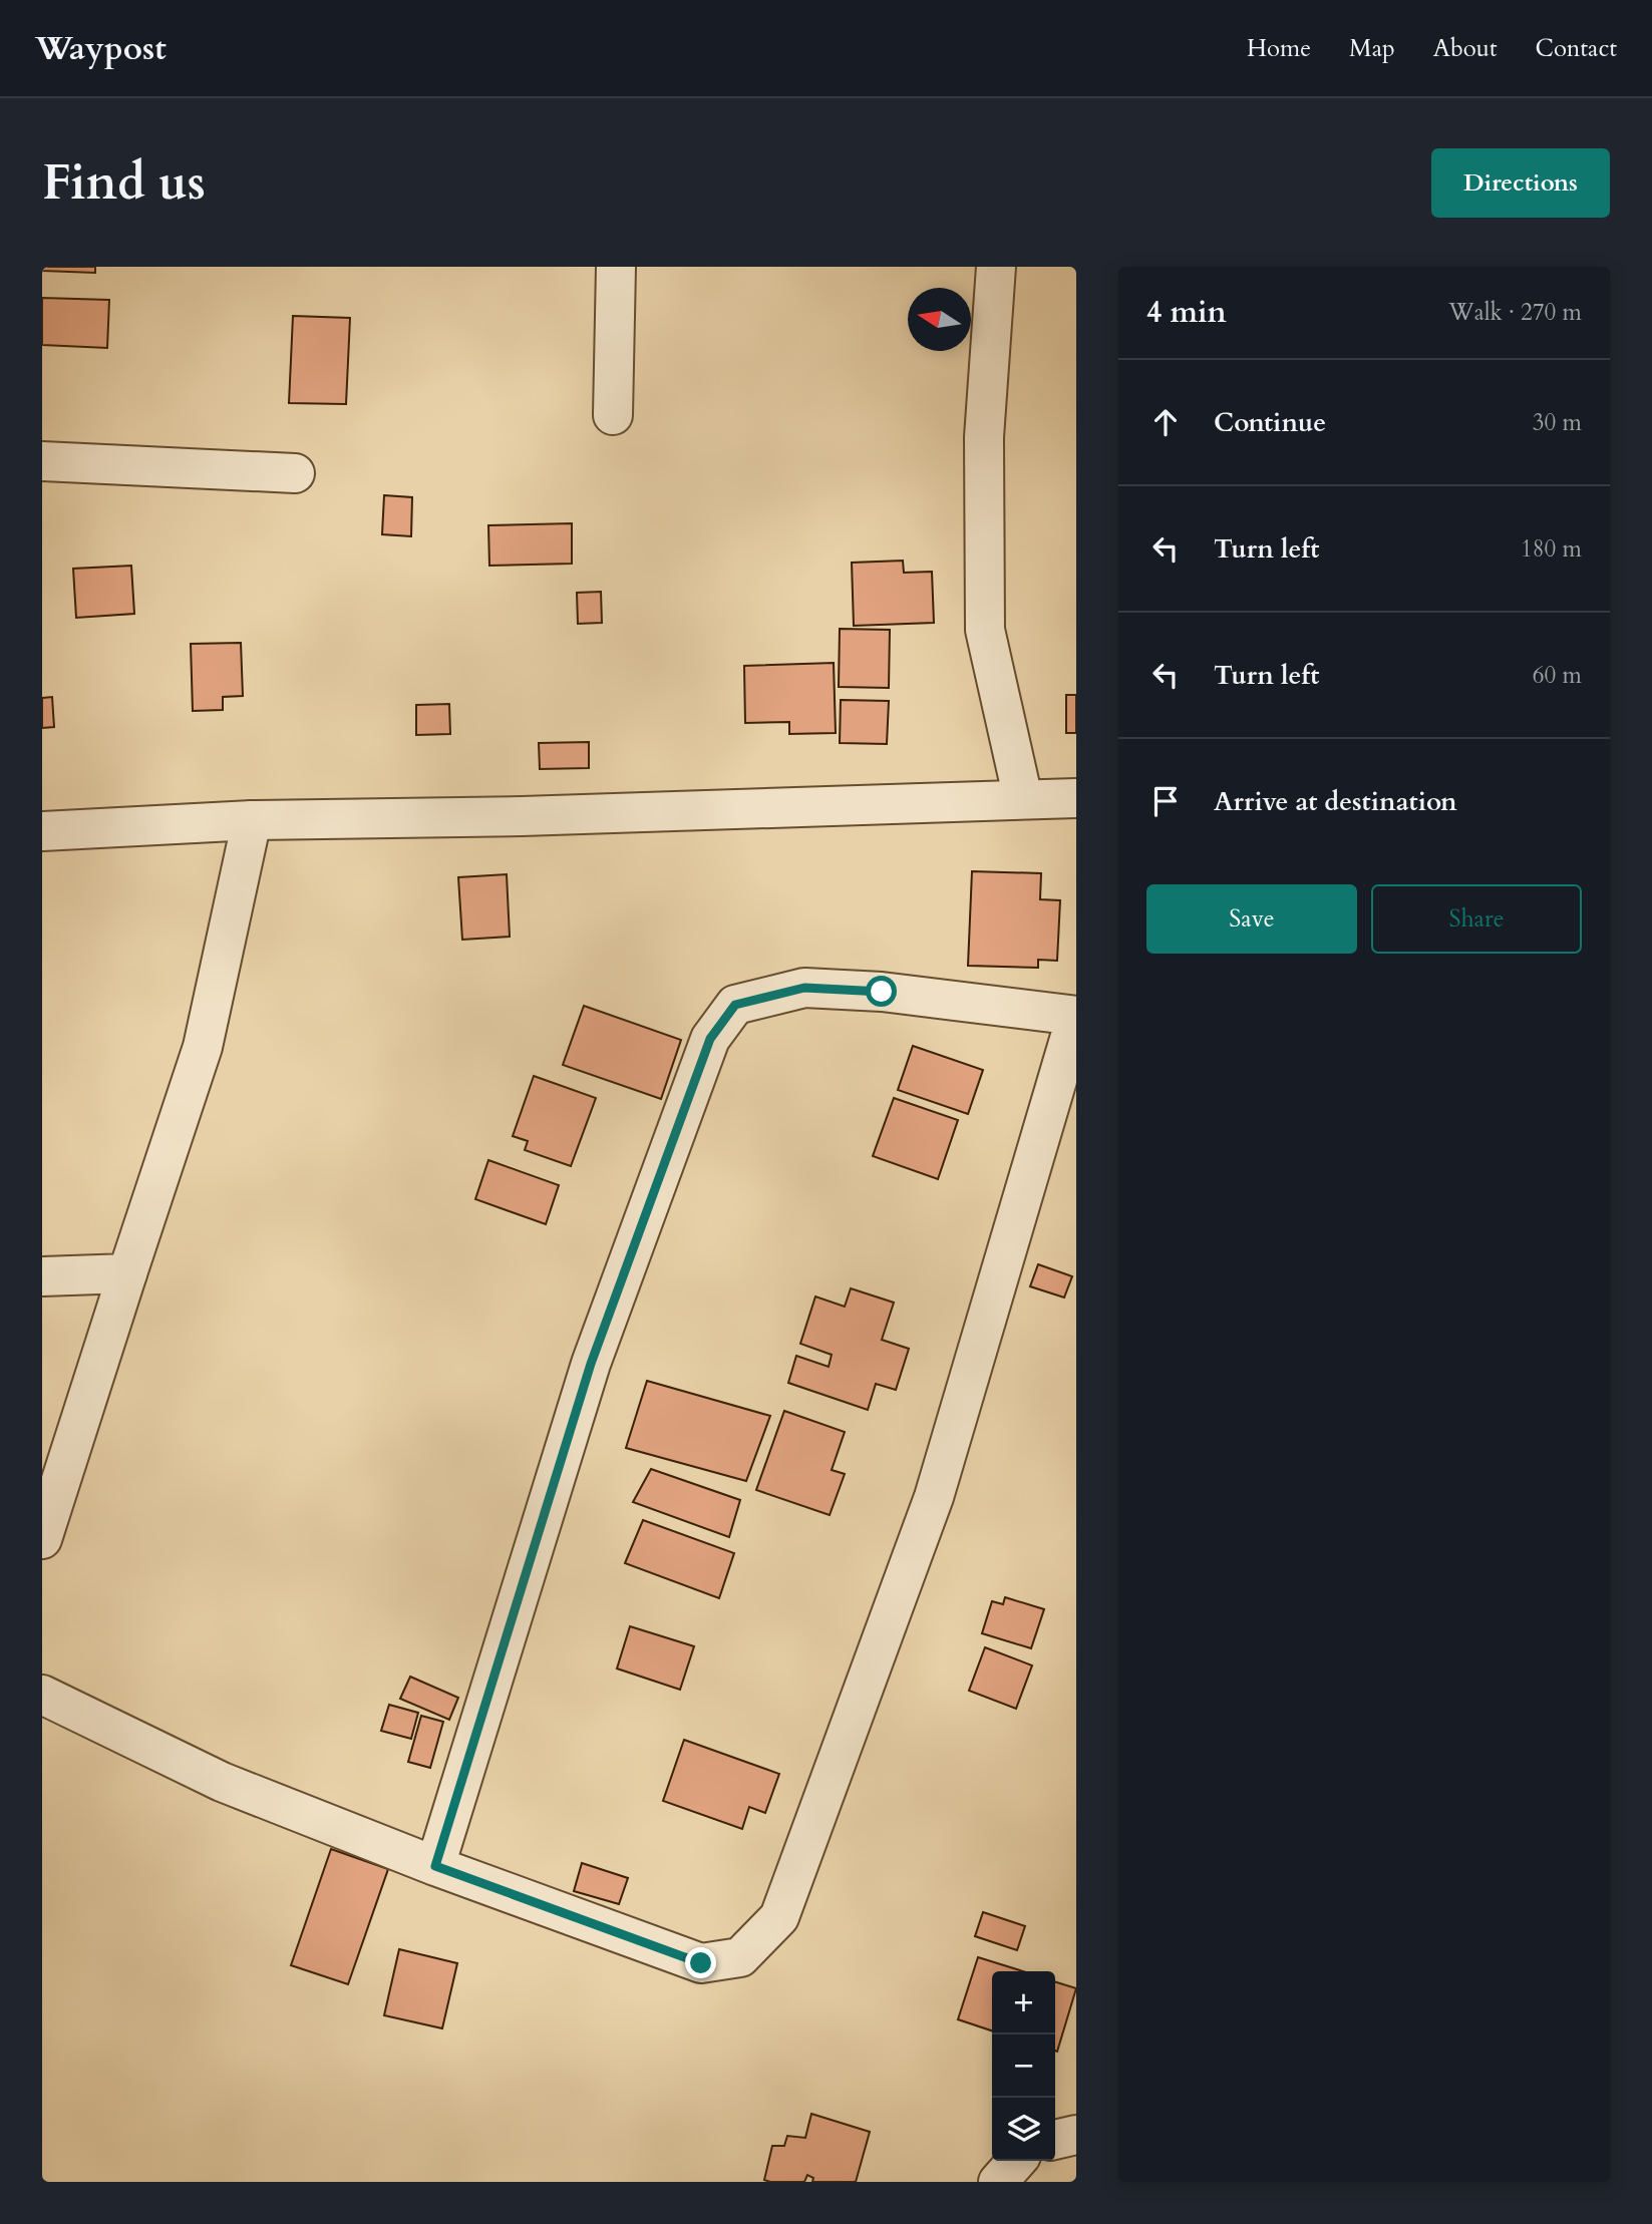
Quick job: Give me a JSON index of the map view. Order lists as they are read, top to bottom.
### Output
{
  "north": "left",
  "page": {
    "header": "Waypost",
    "nav": [
      "Home",
      "Map",
      "About",
      "Contact"
    ],
    "buttons": [
      "Directions",
      ["Save", "Share"]
    ],
    "title": "Find us",
    "heading": ["4 min", "Walk · 270 m"],
    "list": [
      ["Continue", "30 m"],
      ["Turn left", "180 m"],
      ["Turn left", "60 m"],
      "Arrive at destination"
    ],
    "map_buttons": ["+", "−"]
  }
}
